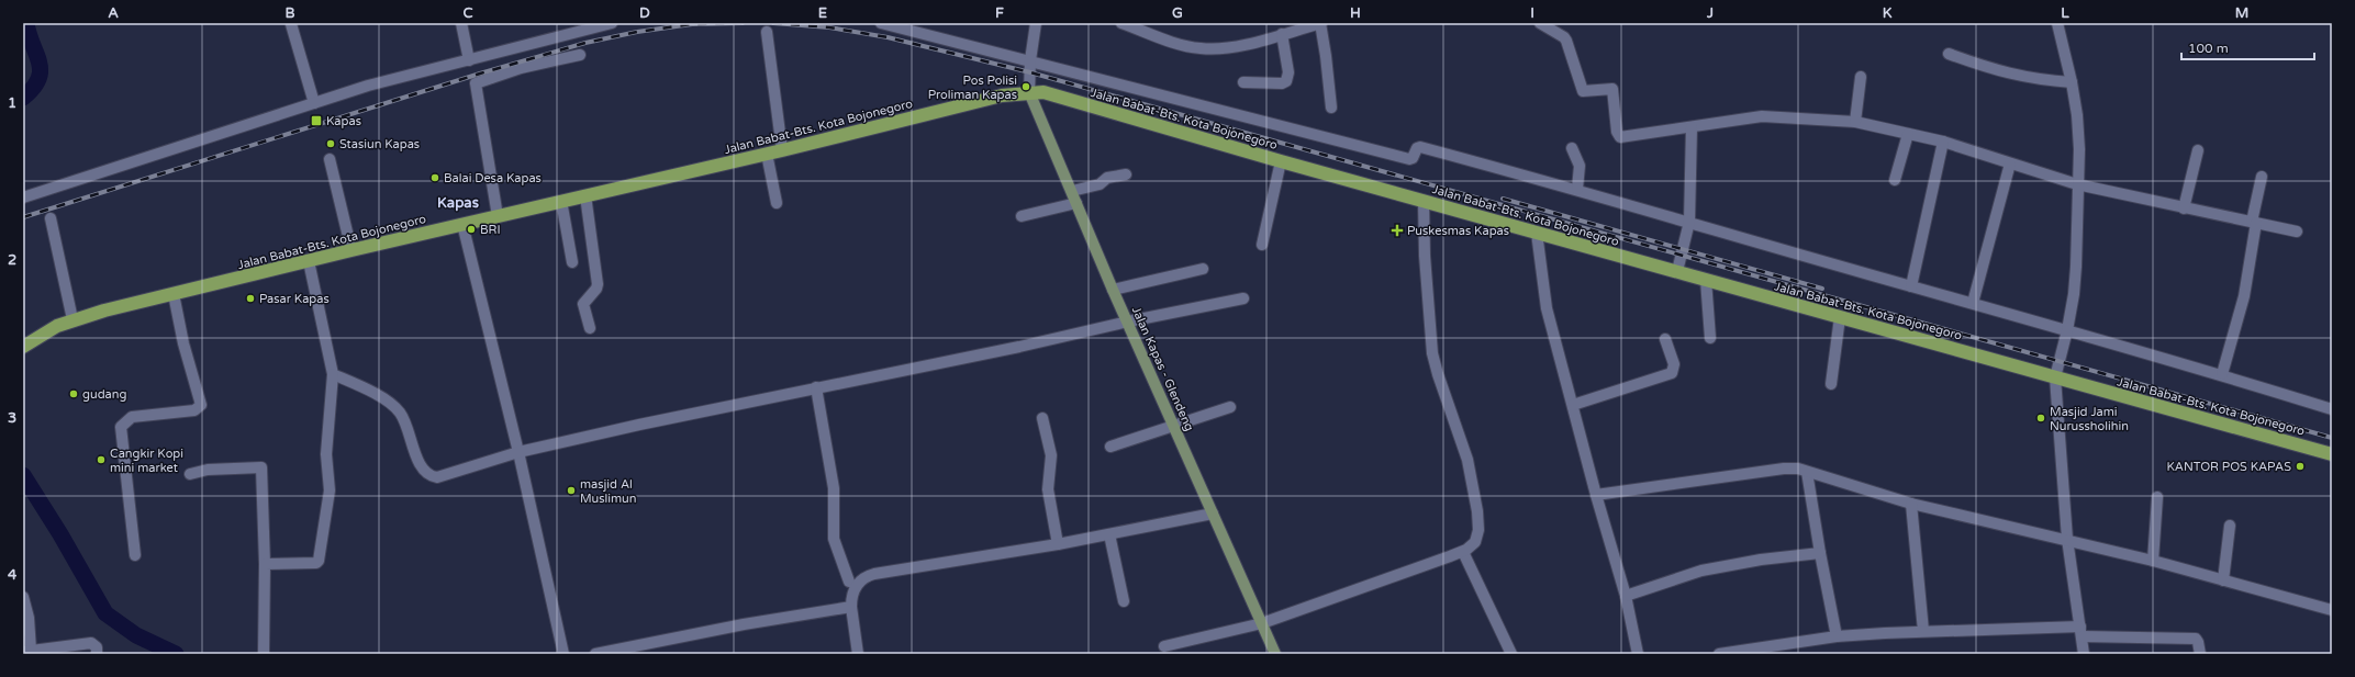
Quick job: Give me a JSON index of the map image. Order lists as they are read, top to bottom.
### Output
{
  "streets": {
    "highway": ["Jalan Babat-Bts. Kota Bojonegoro"],
    "main road": ["Jalan Kapas - Glendeng"]
  },
  "crossings": [
    ["Jalan Babat-Bts. Kota Bojonegoro", "Jalan Kapas - Glendeng"]
  ],
  "districts": ["Kapas"],
  "places": {
    "other": [
      "Pos Polisi Proliman Kapas",
      "Stasiun Kapas",
      "Balai Desa Kapas",
      "BRI",
      "Pasar Kapas",
      "gudang",
      "Masjid Jami Nurussholihin",
      "Cangkir Kopi mini market",
      "KANTOR POS KAPAS",
      "masjid Al Muslimun"
    ],
    "transit": ["Kapas"],
    "health": ["Puskesmas Kapas"]
  },
  "scale_bar": "100 m",
  "grid": {
    "columns": [
      "A",
      "B",
      "C",
      "D",
      "E",
      "F",
      "G",
      "H",
      "I",
      "J",
      "K",
      "L",
      "M"
    ],
    "rows": [
      "1",
      "2",
      "3",
      "4"
    ]
  }
}
